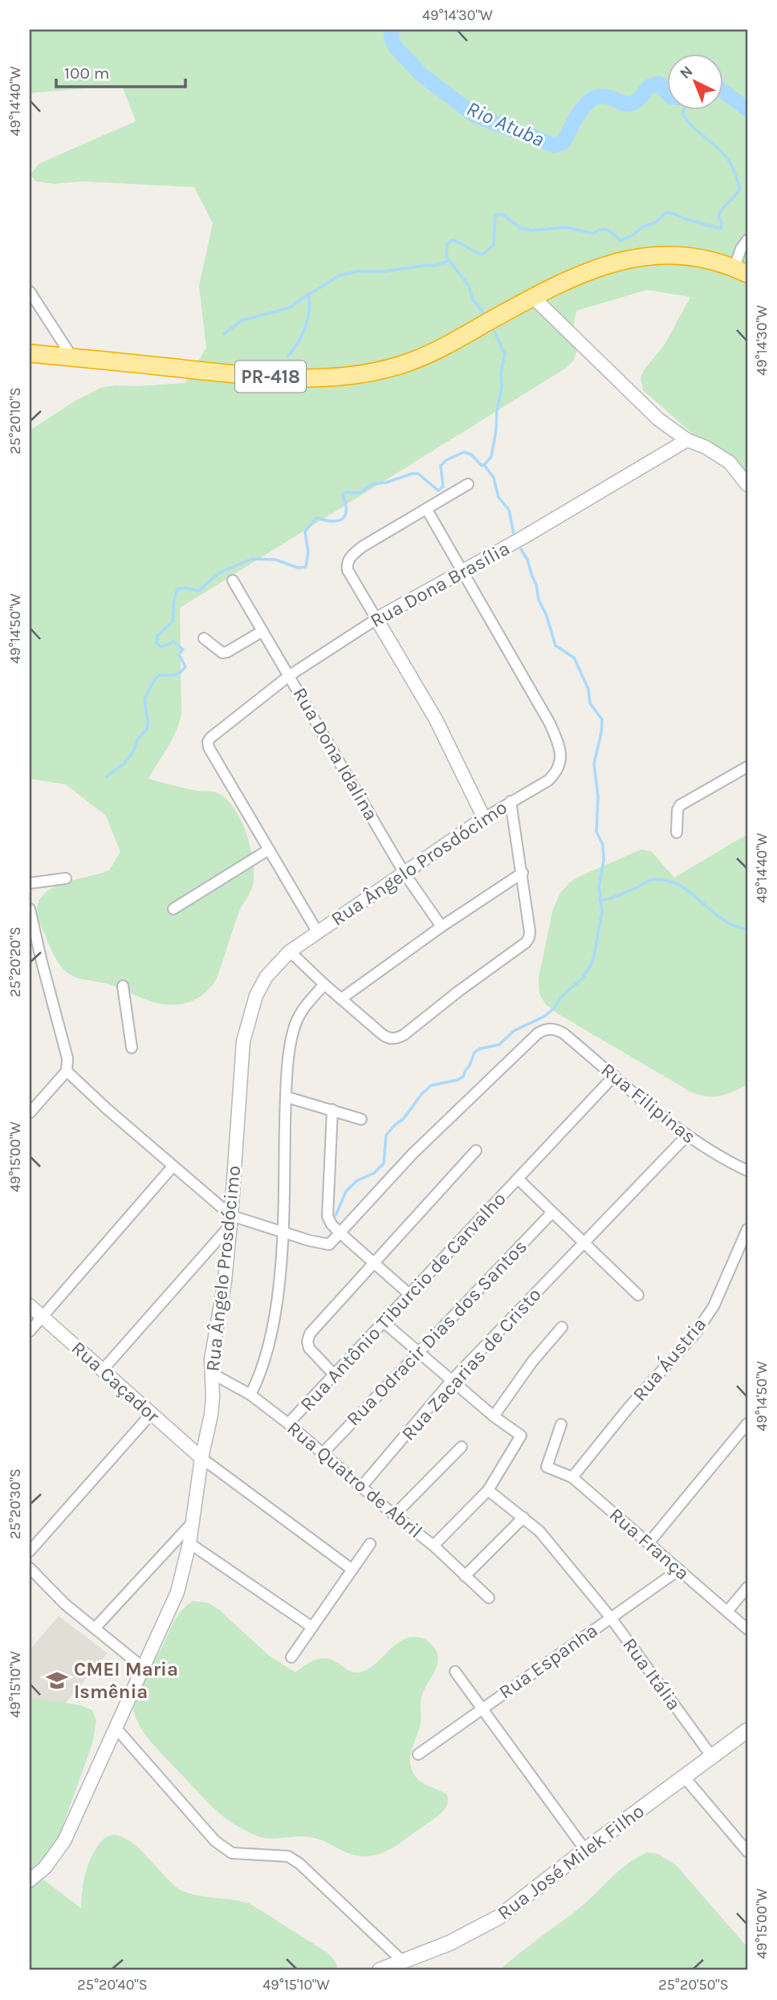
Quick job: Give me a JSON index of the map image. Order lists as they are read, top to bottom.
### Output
{
  "streets": {
    "highway": ["PR-418"],
    "main road": ["Rua José Milek Filho"],
    "street": [
      "Rua Dona Brasília",
      "Rua Dona Idalina",
      "Rua Ângelo Prosdócimo",
      "Rua Filipinas",
      "Rua Antônio Tiburcio de Carvalho",
      "Rua Odracir Dias dos Santos",
      "Rua Áustria",
      "Rua Zacarias de Cristo",
      "Rua Caçador",
      "Rua Quatro de Abril",
      "Rua França",
      "Rua Espanha",
      "Rua Itália"
    ]
  },
  "crossings": [
    ["Rua Dona Brasília", "Rua Dona Idalina"],
    ["Rua Dona Brasília", "Rua Ângelo Prosdócimo"],
    ["Rua Dona Idalina", "Rua Ângelo Prosdócimo"],
    ["Rua Ângelo Prosdócimo", "Rua Caçador"],
    ["Rua Ângelo Prosdócimo", "Rua Quatro de Abril"],
    ["Rua Filipinas", "Rua Antônio Tiburcio de Carvalho"],
    ["Rua Filipinas", "Rua Zacarias de Cristo"],
    ["Rua Antônio Tiburcio de Carvalho", "Rua Quatro de Abril"],
    ["Rua Odracir Dias dos Santos", "Rua Quatro de Abril"],
    ["Rua Áustria", "Rua França"],
    ["Rua Zacarias de Cristo", "Rua Quatro de Abril"],
    ["Rua França", "Rua Espanha"],
    ["Rua Espanha", "Rua Itália"],
    ["Rua Itália", "Rua José Milek Filho"]
  ],
  "water": ["Rio Atuba"],
  "places": {
    "school or university": ["CMEI Maria Ismênia"]
  },
  "scale_bar": "100 m",
  "north": "top left",
  "coordinates": [
    "49°14'30\"W",
    "49°14'40\"W",
    "25°20'10\"S",
    "49°14'50\"W",
    "25°20'20\"S",
    "49°15'00\"W",
    "25°20'30\"S",
    "49°15'10\"W",
    "25°20'40\"S",
    "25°20'50\"S"
  ]
}
